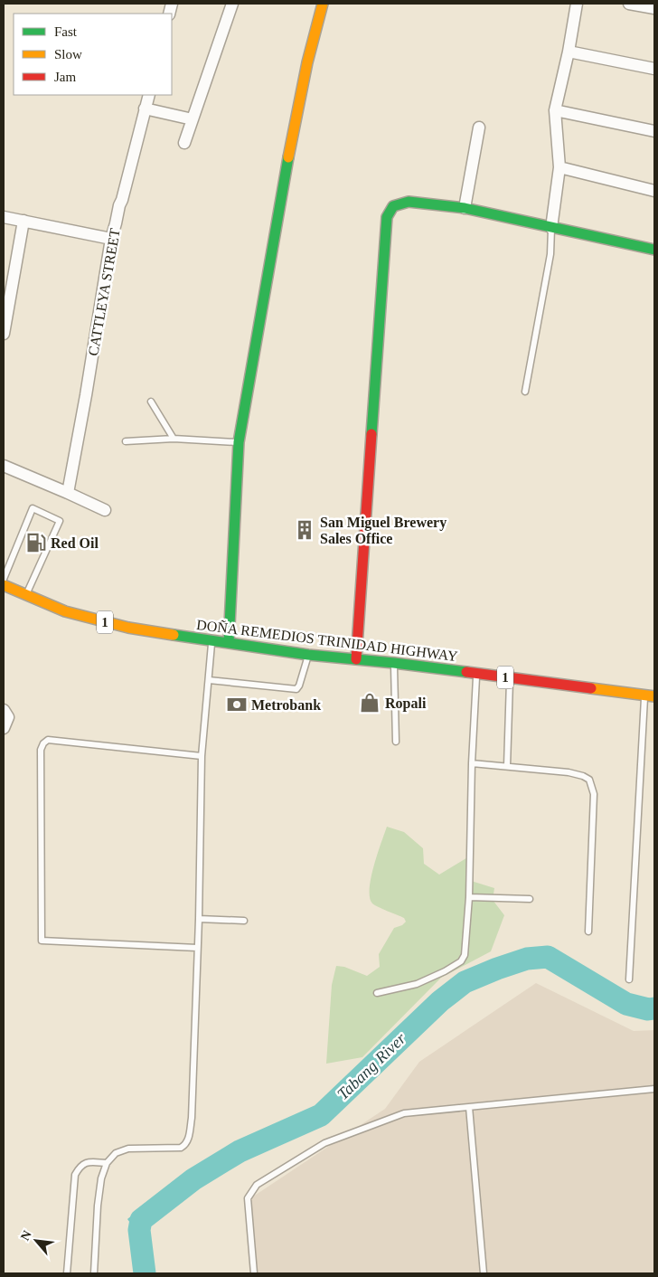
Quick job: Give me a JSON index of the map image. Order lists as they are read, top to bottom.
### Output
{
  "streets": {
    "main road": ["1", "DOÑA REMEDIOS TRINIDAD HIGHWAY"],
    "street": ["CATTLEYA STREET"]
  },
  "water": ["Tabang River"],
  "places": {
    "building": ["San Miguel Brewery Sales Office"],
    "fuel station": ["Red Oil"],
    "shop": ["Ropali"],
    "bank": ["Metrobank"]
  },
  "legend": ["Fast", "Slow", "Jam"],
  "north": "top left"
}
